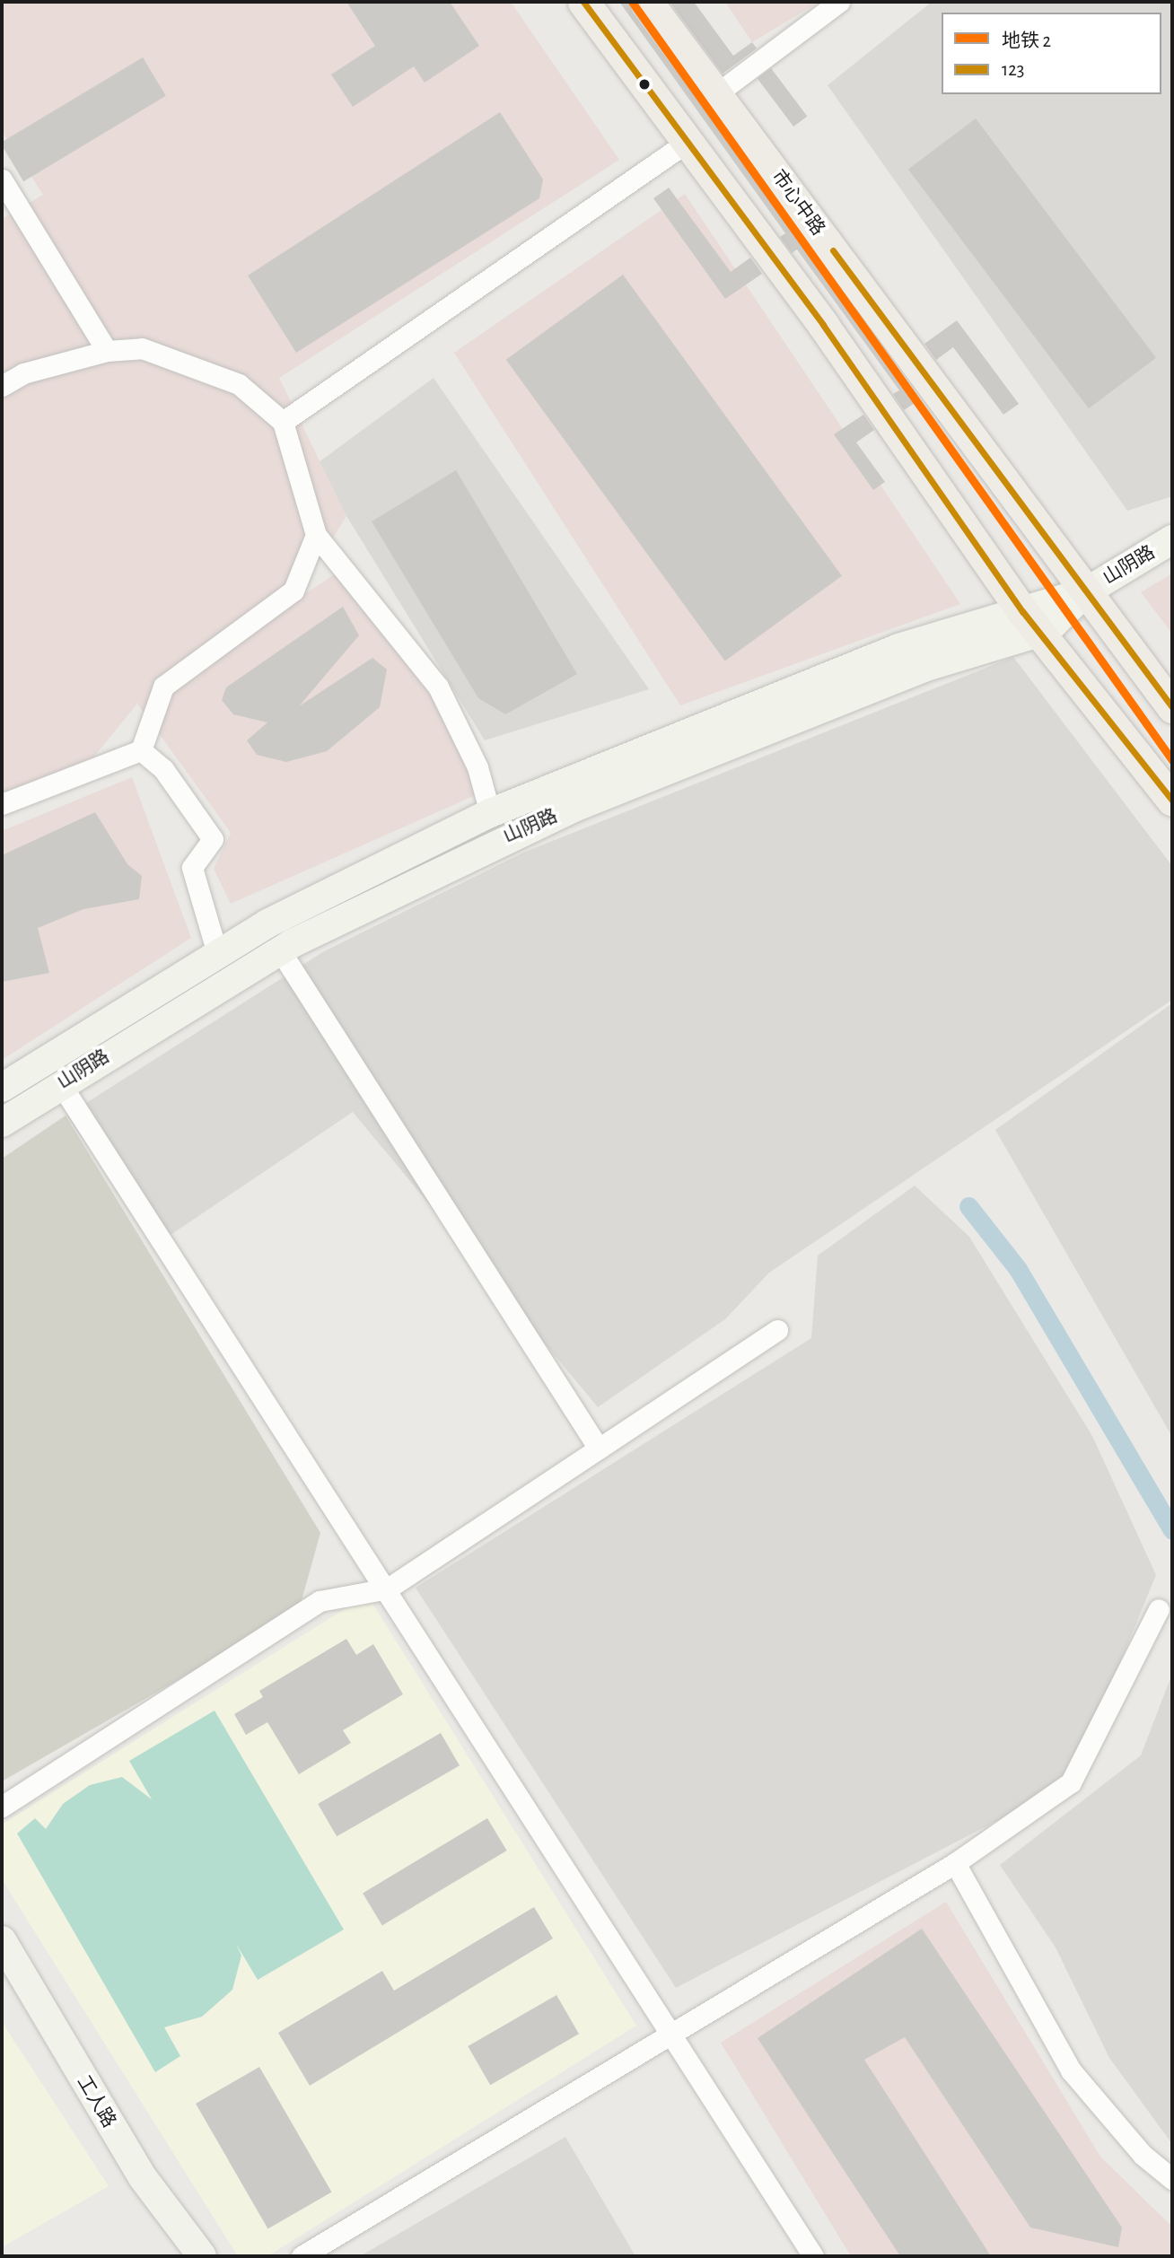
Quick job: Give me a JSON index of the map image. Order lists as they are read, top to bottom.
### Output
{
  "streets": {
    "main road": ["市心中路", "山阴路", "工人路"]
  },
  "crossings": [
    ["市心中路", "山阴路"]
  ],
  "lines": ["metro line 2", "transit line 123"],
  "legend": ["地铁 2", "123"]
}
